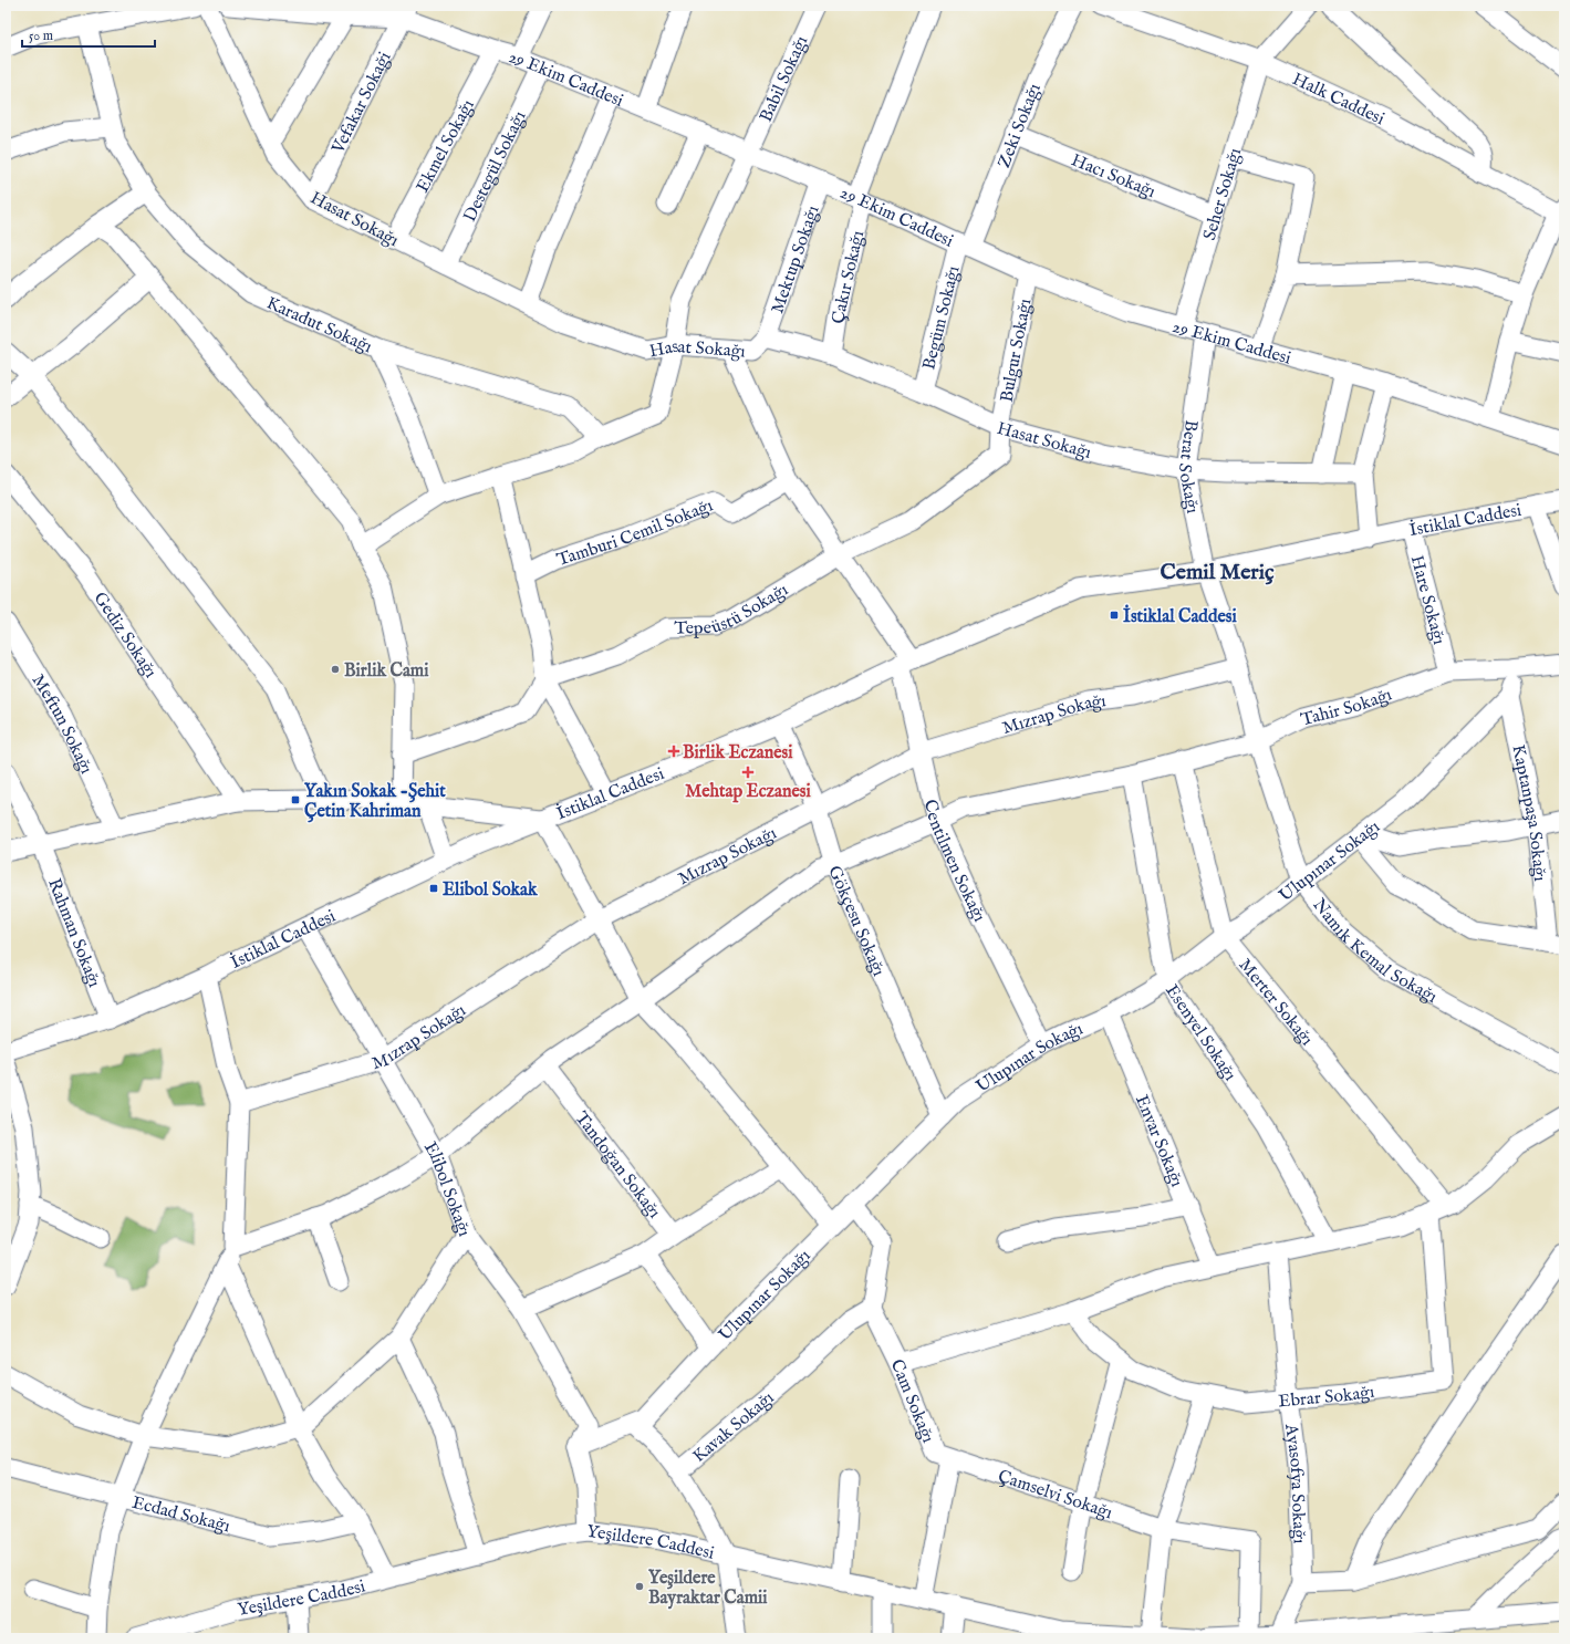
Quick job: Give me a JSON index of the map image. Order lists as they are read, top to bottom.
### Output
{
  "streets": {
    "street": [
      "29 Ekim Caddesi",
      "Babil Sokağı",
      "Halk Caddesi",
      "Vefakar Sokaği",
      "Zeki Sokağı",
      "Ekmel Sokağı",
      "Destegül Sokağı",
      "Hacı Sokağı",
      "Seher Sokağı",
      "Hasat Sokağı",
      "Mektup Sokağı",
      "Çakır Sokağı",
      "Begüm Sokağı",
      "Karadut Sokağı",
      "Bulgur Sokağı",
      "Berat Sokağı",
      "İstiklal Caddesi",
      "Tamburi Cemil Sokağı",
      "Hare Sokağı",
      "Tepeüstü Sokağı",
      "Gediz Sokağı",
      "Tahir Sokağı",
      "Mızrap Sokağı",
      "Meftun Sokağı",
      "Kaptanpaşa Sokağı",
      "Centilmen Sokağı",
      "Ulupınar Sokağı",
      "Gökçesu Sokağı",
      "Rahman Sokağı",
      "Namık Kemal Sokağı",
      "Merter Sokağı",
      "Esenyel Sokağı",
      "Envar Sokağı",
      "Tandoğan Sokağı",
      "Elibol Sokağı",
      "Ebrar Sokağı",
      "Cam Sokağı",
      "Kavak Sokağı",
      "Ayasofya Sokağı",
      "Çamselvi Sokağı",
      "Ecdad Sokağı",
      "Yeşildere Caddesi"
    ]
  },
  "crossings": [
    ["29 Ekim Caddesi", "Babil Sokağı"],
    ["29 Ekim Caddesi", "Vefakar Sokaği"],
    ["29 Ekim Caddesi", "Zeki Sokağı"],
    ["29 Ekim Caddesi", "Ekmel Sokağı"],
    ["29 Ekim Caddesi", "Destegül Sokağı"],
    ["29 Ekim Caddesi", "Seher Sokağı"],
    ["29 Ekim Caddesi", "Mektup Sokağı"],
    ["29 Ekim Caddesi", "Çakır Sokağı"],
    ["29 Ekim Caddesi", "Begüm Sokağı"],
    ["29 Ekim Caddesi", "Bulgur Sokağı"],
    ["29 Ekim Caddesi", "Berat Sokağı"],
    ["Babil Sokağı", "Hasat Sokağı"],
    ["Halk Caddesi", "Seher Sokağı"],
    ["Vefakar Sokaği", "Hasat Sokağı"],
    ["Zeki Sokağı", "Hacı Sokağı"],
    ["Zeki Sokağı", "Begüm Sokağı"],
    ["Ekmel Sokağı", "Hasat Sokağı"],
    ["Destegül Sokağı", "Hasat Sokağı"],
    ["Hacı Sokağı", "Seher Sokağı"],
    ["Hasat Sokağı", "Mektup Sokağı"],
    ["Hasat Sokağı", "Çakır Sokağı"],
    ["Hasat Sokağı", "Begüm Sokağı"],
    ["Hasat Sokağı", "Bulgur Sokağı"],
    ["Hasat Sokağı", "Berat Sokağı"],
    ["Hasat Sokağı", "Tepeüstü Sokağı"],
    ["Bulgur Sokağı", "Tepeüstü Sokağı"],
    ["Berat Sokağı", "İstiklal Caddesi"],
    ["Berat Sokağı", "Mızrap Sokağı"],
    ["Berat Sokağı", "Namık Kemal Sokağı"],
    ["İstiklal Caddesi", "Hare Sokağı"],
    ["İstiklal Caddesi", "Centilmen Sokağı"],
    ["İstiklal Caddesi", "Gökçesu Sokağı"],
    ["İstiklal Caddesi", "Rahman Sokağı"],
    ["İstiklal Caddesi", "Elibol Sokağı"],
    ["Hare Sokağı", "Tahir Sokağı"],
    ["Tahir Sokağı", "Kaptanpaşa Sokağı"],
    ["Tahir Sokağı", "Centilmen Sokağı"],
    ["Tahir Sokağı", "Gökçesu Sokağı"],
    ["Tahir Sokağı", "Namık Kemal Sokağı"],
    ["Tahir Sokağı", "Merter Sokağı"],
    ["Tahir Sokağı", "Esenyel Sokağı"],
    ["Tahir Sokağı", "Tandoğan Sokağı"],
    ["Tahir Sokağı", "Elibol Sokağı"],
    ["Mızrap Sokağı", "Centilmen Sokağı"],
    ["Mızrap Sokağı", "Gökçesu Sokağı"],
    ["Mızrap Sokağı", "Namık Kemal Sokağı"],
    ["Mızrap Sokağı", "Elibol Sokağı"],
    ["Kaptanpaşa Sokağı", "Ulupınar Sokağı"],
    ["Centilmen Sokağı", "Ulupınar Sokağı"],
    ["Ulupınar Sokağı", "Gökçesu Sokağı"],
    ["Ulupınar Sokağı", "Namık Kemal Sokağı"],
    ["Ulupınar Sokağı", "Merter Sokağı"],
    ["Ulupınar Sokağı", "Esenyel Sokağı"],
    ["Ulupınar Sokağı", "Envar Sokağı"],
    ["Ulupınar Sokağı", "Elibol Sokağı"],
    ["Ulupınar Sokağı", "Kavak Sokağı"],
    ["Merter Sokağı", "Ebrar Sokağı"],
    ["Tandoğan Sokağı", "Elibol Sokağı"],
    ["Ebrar Sokağı", "Ayasofya Sokağı"],
    ["Cam Sokağı", "Kavak Sokağı"],
    ["Cam Sokağı", "Çamselvi Sokağı"],
    ["Cam Sokağı", "Yeşildere Caddesi"],
    ["Kavak Sokağı", "Yeşildere Caddesi"]
  ],
  "districts": ["Cemil Meriç"],
  "places": {
    "transit": ["İstiklal Caddesi", "Yakın Sokak -Şehit Çetin Kahriman", "Elibol Sokak"],
    "other": ["Birlik Cami", "Yeşildere Bayraktar Camii"],
    "health": ["Birlik Eczanesi", "Mehtap Eczanesi"]
  },
  "scale_bar": "50 m"
}
